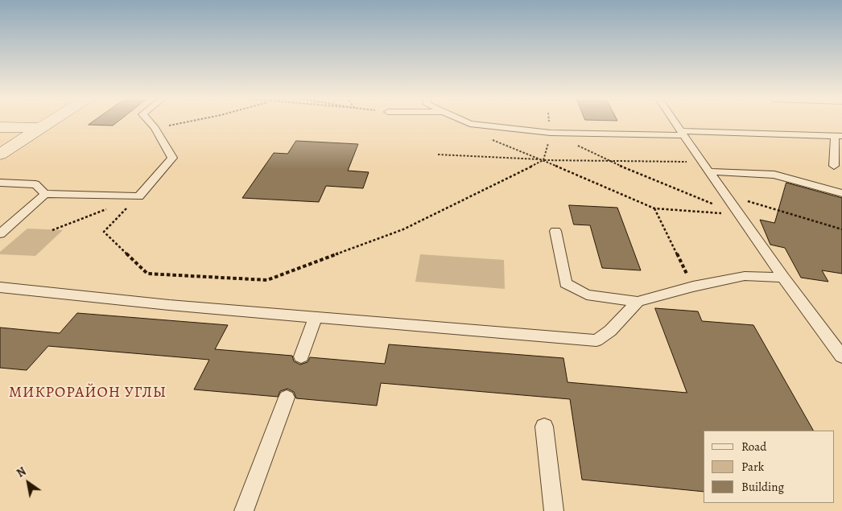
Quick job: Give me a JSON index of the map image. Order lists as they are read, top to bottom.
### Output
{
  "districts": ["МИКРОРАЙОН УГЛЫ"],
  "legend": ["Road", "Park", "Building"],
  "north": "top left"
}
